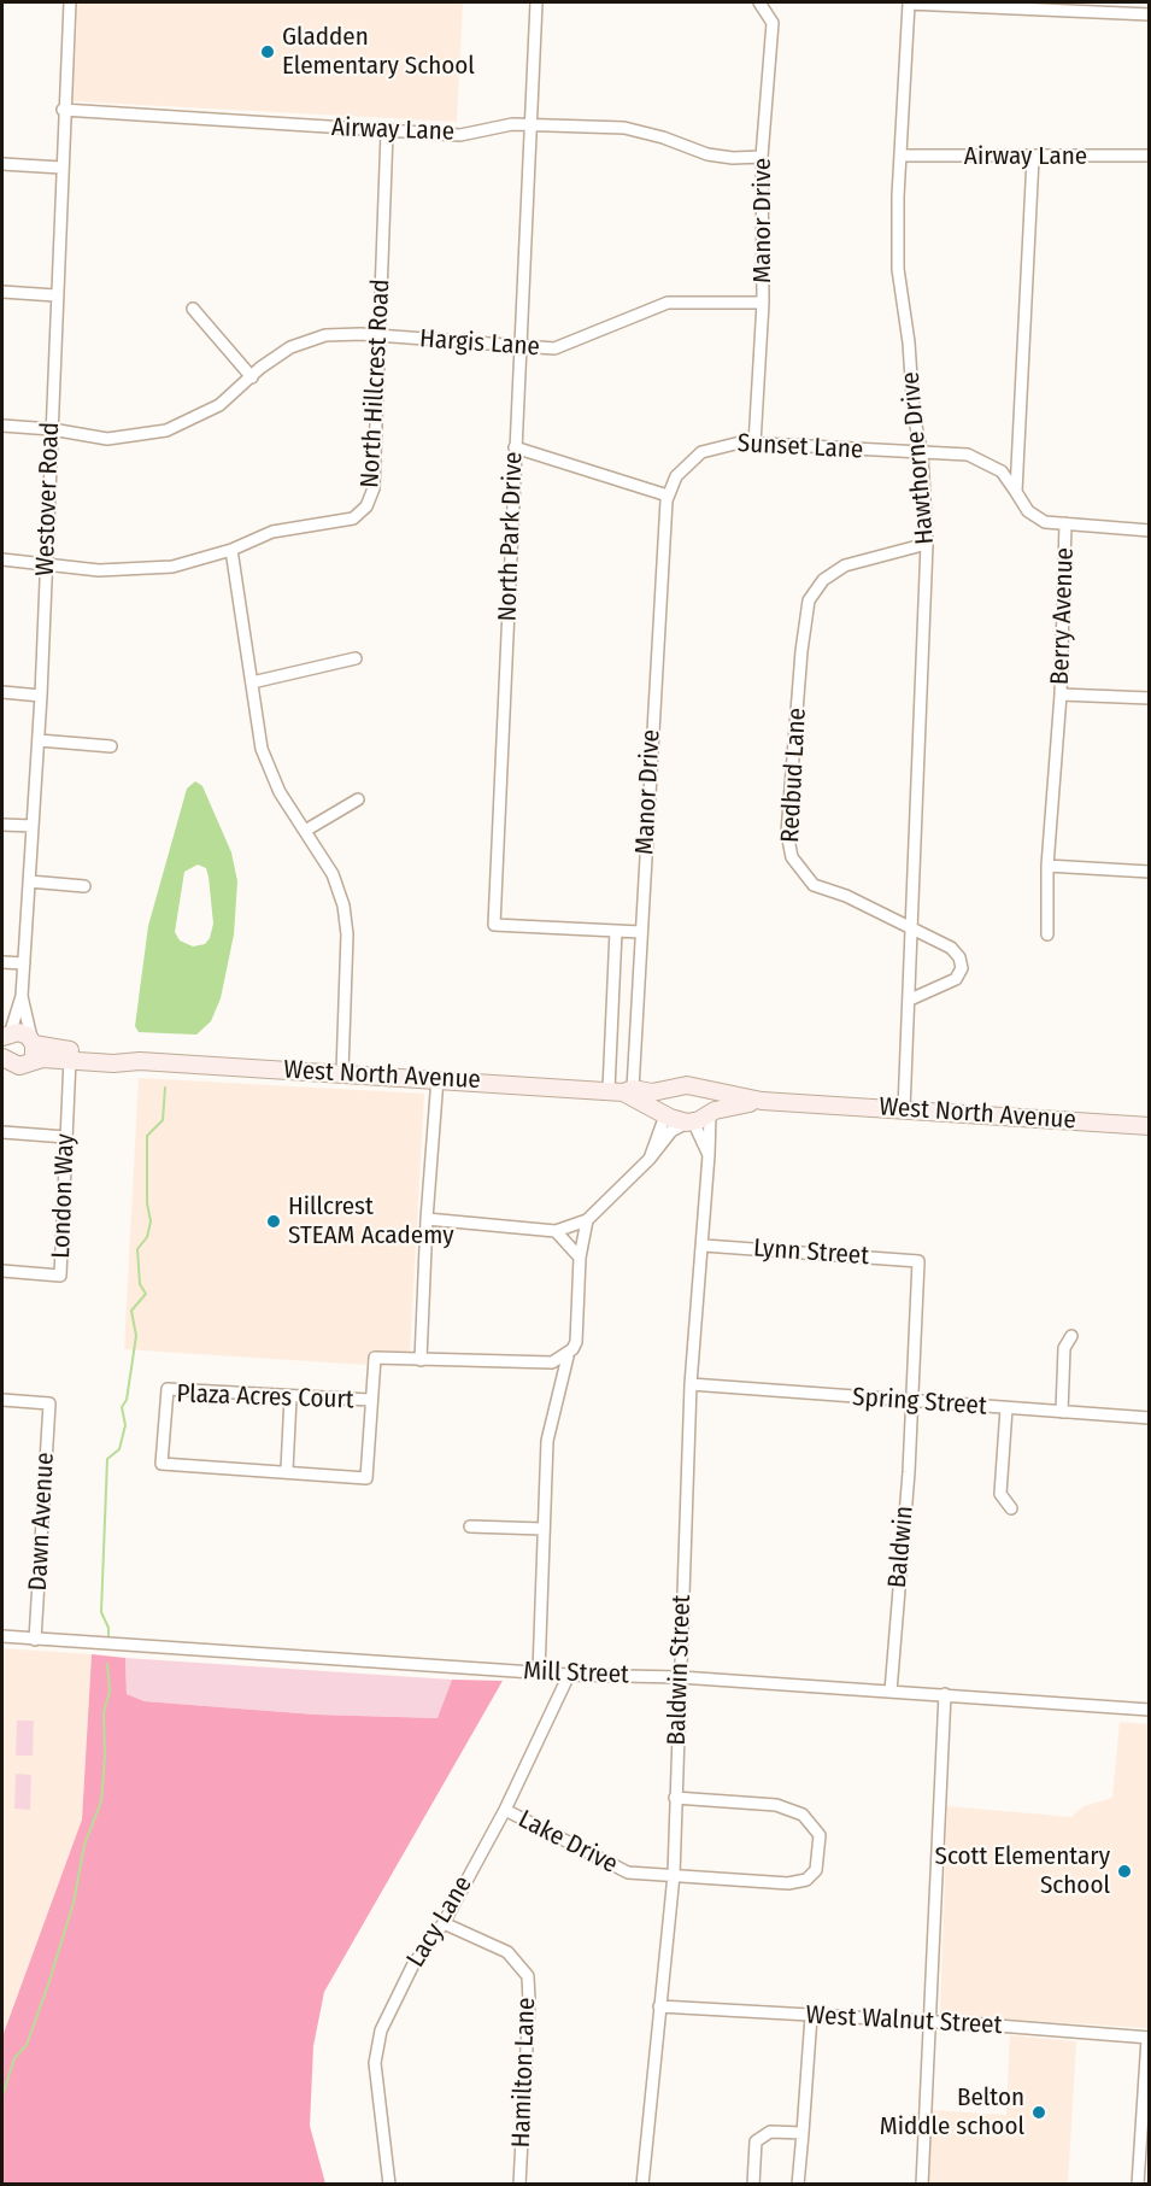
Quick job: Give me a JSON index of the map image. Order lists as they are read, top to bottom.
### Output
{
  "streets": {
    "main road": ["West North Avenue"],
    "street": [
      "Airway Lane",
      "Manor Drive",
      "Hargis Lane",
      "North Hillcrest Road",
      "Sunset Lane",
      "Hawthorne Drive",
      "Westover Road",
      "North Park Drive",
      "Berry Avenue",
      "Redbud Lane",
      "London Way",
      "Lynn Street",
      "Plaza Acres Court",
      "Spring Street",
      "Dawn Avenue",
      "Baldwin",
      "Baldwin Street",
      "Mill Street",
      "Lake Drive",
      "Lacy Lane",
      "West Walnut Street",
      "Hamilton Lane"
    ]
  },
  "crossings": [
    ["Airway Lane", "Manor Drive"],
    ["Airway Lane", "North Hillcrest Road"],
    ["Airway Lane", "Hawthorne Drive"],
    ["Airway Lane", "Westover Road"],
    ["Airway Lane", "North Park Drive"],
    ["Manor Drive", "Hargis Lane"],
    ["Manor Drive", "Sunset Lane"],
    ["Manor Drive", "North Park Drive"],
    ["Manor Drive", "West North Avenue"],
    ["Hargis Lane", "North Hillcrest Road"],
    ["Hargis Lane", "Westover Road"],
    ["Hargis Lane", "North Park Drive"],
    ["Sunset Lane", "Hawthorne Drive"],
    ["Sunset Lane", "Berry Avenue"],
    ["Hawthorne Drive", "Redbud Lane"],
    ["Hawthorne Drive", "West North Avenue"],
    ["Westover Road", "West North Avenue"],
    ["West North Avenue", "London Way"],
    ["West North Avenue", "Baldwin Street"],
    ["Lynn Street", "Baldwin"],
    ["Lynn Street", "Baldwin Street"],
    ["Spring Street", "Baldwin"],
    ["Spring Street", "Baldwin Street"],
    ["Dawn Avenue", "Mill Street"],
    ["Baldwin", "Mill Street"],
    ["Baldwin Street", "Mill Street"],
    ["Baldwin Street", "Lake Drive"],
    ["Baldwin Street", "West Walnut Street"],
    ["Mill Street", "Lacy Lane"],
    ["Lake Drive", "Lacy Lane"],
    ["Lacy Lane", "Hamilton Lane"]
  ],
  "places": [
    "Gladden Elementary School",
    "Hillcrest STEAM Academy",
    "Scott Elementary School",
    "Belton Middle school"
  ]
}
